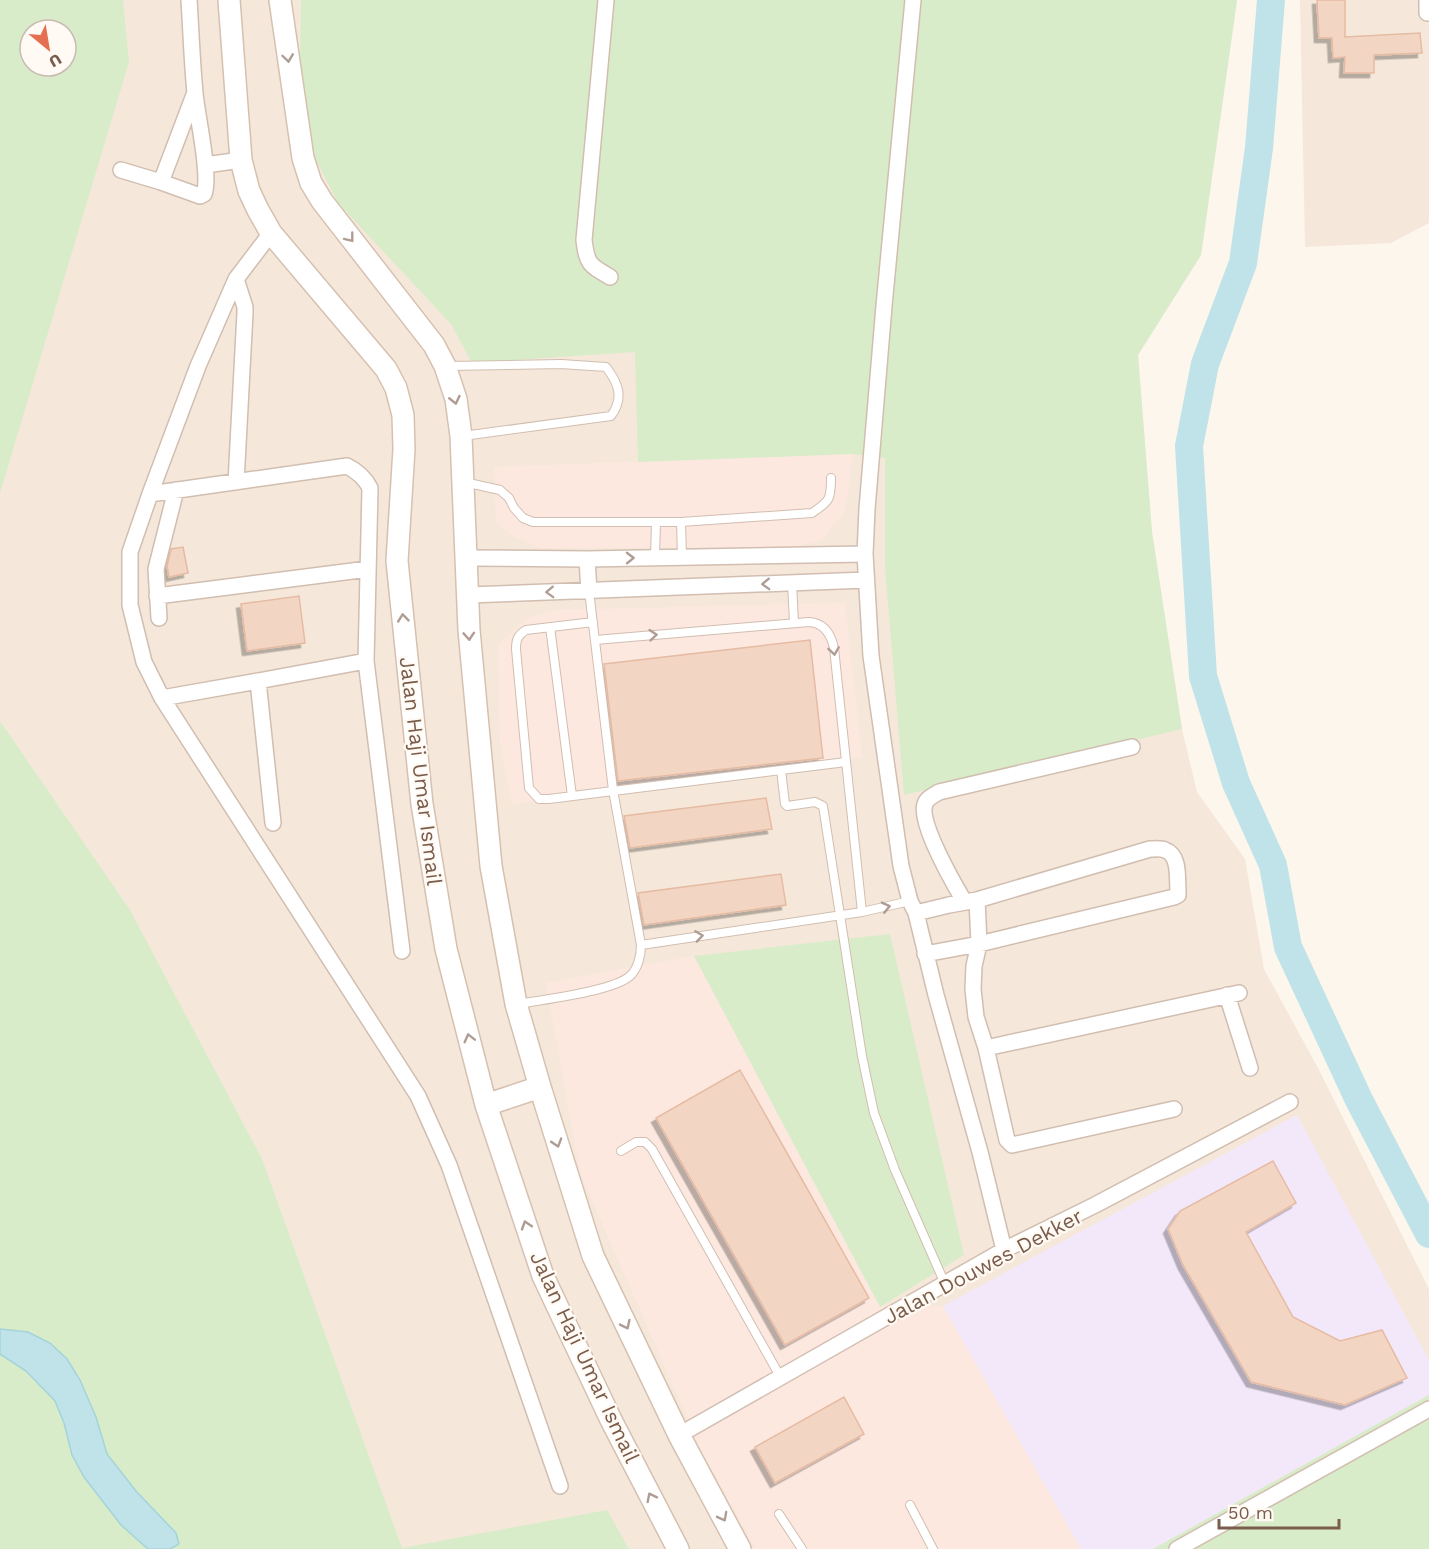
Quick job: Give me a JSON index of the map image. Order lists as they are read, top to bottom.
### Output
{
  "streets": {
    "main road": ["Jalan Haji Umar Ismail"],
    "street": ["Jalan Douwes Dekker"]
  },
  "scale_bar": "50 m",
  "north": "bottom right"
}
